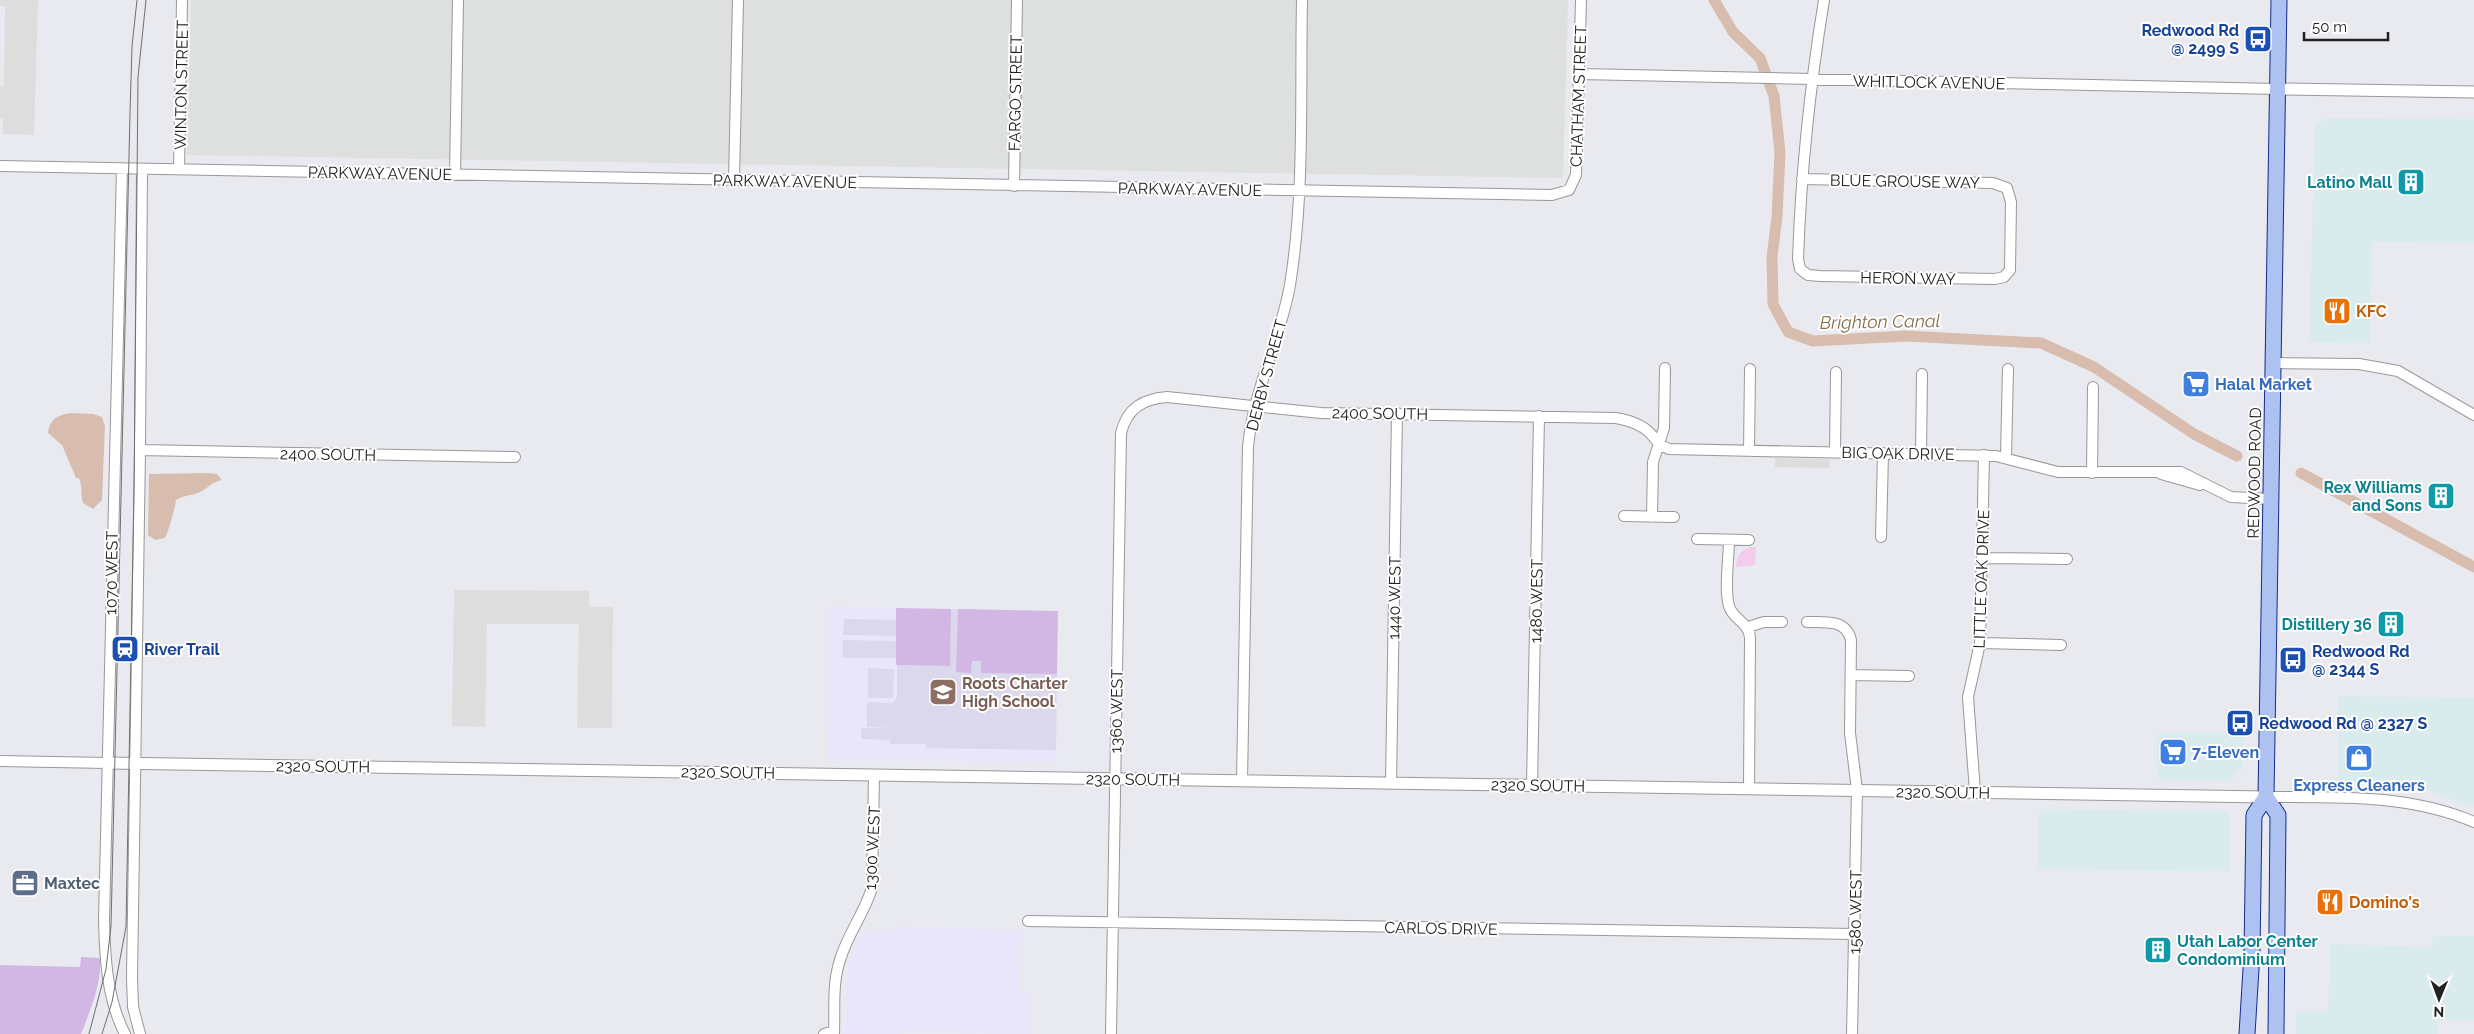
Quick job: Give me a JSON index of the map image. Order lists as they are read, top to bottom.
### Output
{
  "streets": {
    "main road": ["REDWOOD ROAD"],
    "street": [
      "WHITLOCK AVENUE",
      "WINTON STREET",
      "FARGO STREET",
      "CHATHAM STREET",
      "PARKWAY AVENUE",
      "BLUE GROUSE WAY",
      "HERON WAY",
      "DERBY STREET",
      "2400 SOUTH",
      "BIG OAK DRIVE",
      "1070 WEST",
      "LITTLE OAK DRIVE",
      "1440 WEST",
      "1480 WEST",
      "1360 WEST",
      "2320 SOUTH",
      "1300 WEST",
      "1580 WEST",
      "CARLOS DRIVE"
    ]
  },
  "crossings": [
    ["WHITLOCK AVENUE", "CHATHAM STREET"],
    ["WHITLOCK AVENUE", "REDWOOD ROAD"],
    ["WINTON STREET", "PARKWAY AVENUE"],
    ["FARGO STREET", "PARKWAY AVENUE"],
    ["CHATHAM STREET", "PARKWAY AVENUE"],
    ["PARKWAY AVENUE", "DERBY STREET"],
    ["PARKWAY AVENUE", "1070 WEST"],
    ["BLUE GROUSE WAY", "HERON WAY"],
    ["DERBY STREET", "2400 SOUTH"],
    ["DERBY STREET", "2320 SOUTH"],
    ["2400 SOUTH", "BIG OAK DRIVE"],
    ["2400 SOUTH", "1070 WEST"],
    ["2400 SOUTH", "1440 WEST"],
    ["2400 SOUTH", "1480 WEST"],
    ["2400 SOUTH", "1360 WEST"],
    ["BIG OAK DRIVE", "REDWOOD ROAD"],
    ["BIG OAK DRIVE", "LITTLE OAK DRIVE"],
    ["REDWOOD ROAD", "2320 SOUTH"],
    ["1070 WEST", "2320 SOUTH"],
    ["LITTLE OAK DRIVE", "2320 SOUTH"],
    ["1440 WEST", "2320 SOUTH"],
    ["1480 WEST", "2320 SOUTH"],
    ["1360 WEST", "2320 SOUTH"],
    ["1360 WEST", "CARLOS DRIVE"],
    ["2320 SOUTH", "1300 WEST"],
    ["2320 SOUTH", "1580 WEST"],
    ["1580 WEST", "CARLOS DRIVE"]
  ],
  "water": ["Brighton Canal"],
  "places": {
    "bus stop": ["Redwood Rd @ 2499 S", "Redwood Rd @ 2344 S", "Redwood Rd @ 2327 S"],
    "building": [
      "Latino Mall",
      "Rex Williams and Sons",
      "Distillery 36",
      "Utah Labor Center Condominium"
    ],
    "restaurant": ["KFC", "Domino's"],
    "supermarket": ["Halal Market", "7-Eleven"],
    "station": ["River Trail"],
    "school or university": ["Roots Charter High School"],
    "shop": ["Express Cleaners"],
    "office": ["Maxtec"]
  },
  "scale_bar": "50 m",
  "north": "bottom"
}
